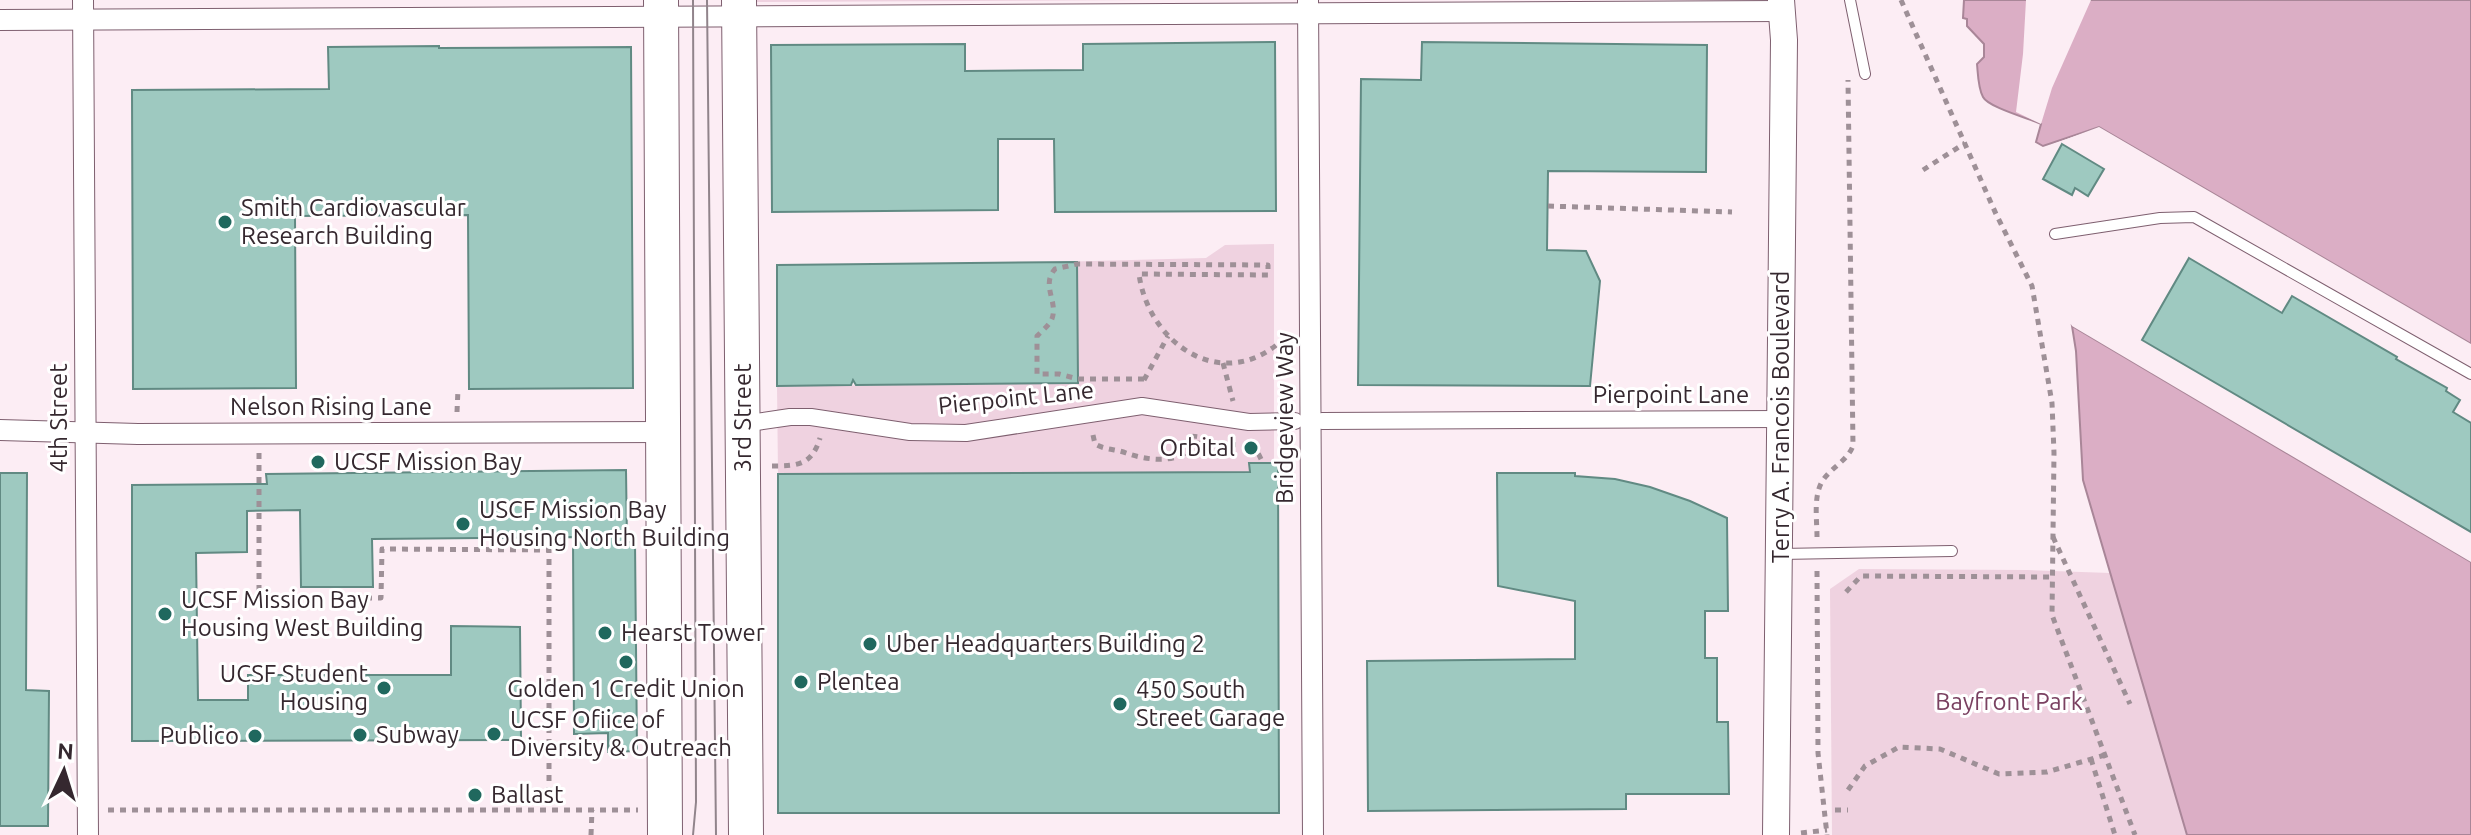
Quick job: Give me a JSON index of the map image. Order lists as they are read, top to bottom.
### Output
{
  "streets": {
    "main road": ["3rd Street"],
    "street": [
      "Pierpoint Lane",
      "Nelson Rising Lane",
      "Terry A. Francois Boulevard",
      "4th Street",
      "Bridgeview Way"
    ]
  },
  "crossings": [
    ["Pierpoint Lane", "Terry A. Francois Boulevard"],
    ["Pierpoint Lane", "3rd Street"],
    ["Nelson Rising Lane", "4th Street"]
  ],
  "parks": ["Bayfront Park"],
  "places": [
    "Smith Cardiovascular Research Building",
    "Orbital",
    "UCSF Mission Bay",
    "USCF Mission Bay Housing North Building",
    "UCSF Mission Bay Housing West Building",
    "Hearst Tower",
    "Uber Headquarters Building 2",
    "Golden 1 Credit Union",
    "Plentea",
    "UCSF Student Housing",
    "450 South Street Garage",
    "UCSF Ofiice of Diversity & Outreach",
    "Subway",
    "Publico",
    "Ballast"
  ],
  "north": "top"
}
